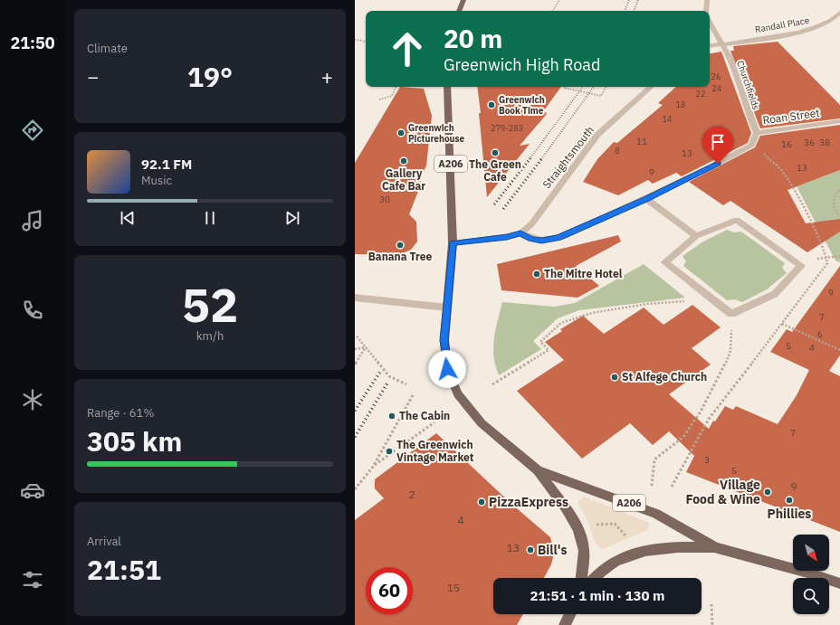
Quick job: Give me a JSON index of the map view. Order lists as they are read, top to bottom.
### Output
{
  "streets": {
    "main road": ["A206"],
    "street": [
      "Randall Place",
      "Churchfields",
      "Roan Street",
      "Straightsmouth"
    ]
  },
  "crossings": [
    ["Randall Place", "Churchfields"],
    ["Churchfields", "Roan Street"],
    ["Roan Street", "Straightsmouth"]
  ],
  "places": [
    "Greenwich Book Time",
    "Greenwich Picturehouse",
    "The Green Cafe",
    "Gallery Cafe Bar",
    "Banana Tree",
    "The Mitre Hotel",
    "St Alfege Church",
    "The Cabin",
    "The Greenwich Vintage Market",
    "Village Food & Wine",
    "Phillies",
    "PizzaExpress",
    "Bill's"
  ],
  "house_numbers": [
    "26",
    "24",
    "22",
    "18",
    "14",
    "279-283",
    "11",
    "36",
    "38",
    "16",
    "8",
    "13",
    "13",
    "9",
    "30",
    "9",
    "7",
    "6",
    "5",
    "4",
    "7",
    "3",
    "5",
    "9",
    "2",
    "4",
    "13",
    "15"
  ],
  "north": "bottom right",
  "page": {
    "tabs": "21:50",
    "tile": [
      "Climate",
      ["52", "km/h"],
      ["Range · 61%", "305 km"],
      ["Arrival", "21:51"]
    ],
    "turn": ["20 m", "Greenwich High Road"],
    "heat": ["−", "19°", "+"],
    "song": ["92.1 FM", "Music"],
    "limit": "60",
    "trip": "21:51 · 1 min · 130 m"
  }
}
